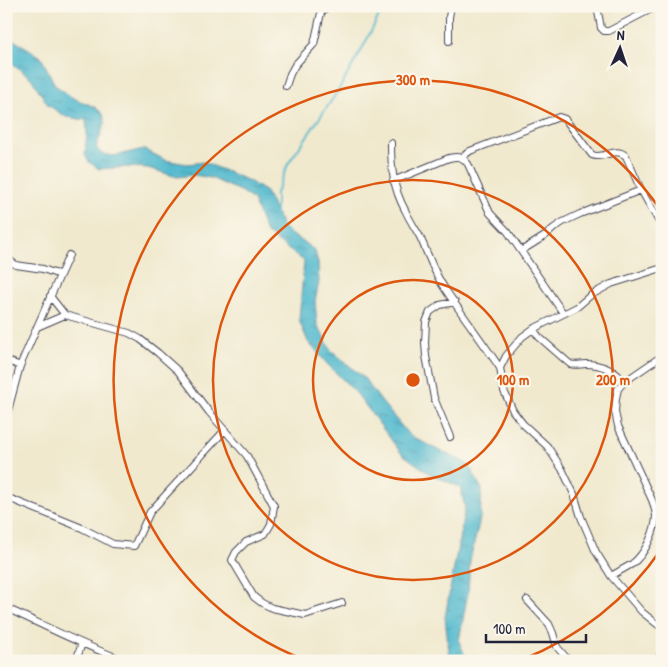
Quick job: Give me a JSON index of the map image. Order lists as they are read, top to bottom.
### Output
{
  "scale_bar": "100 m",
  "north": "top",
  "rings": ["300 m", "100 m", "200 m"]
}
